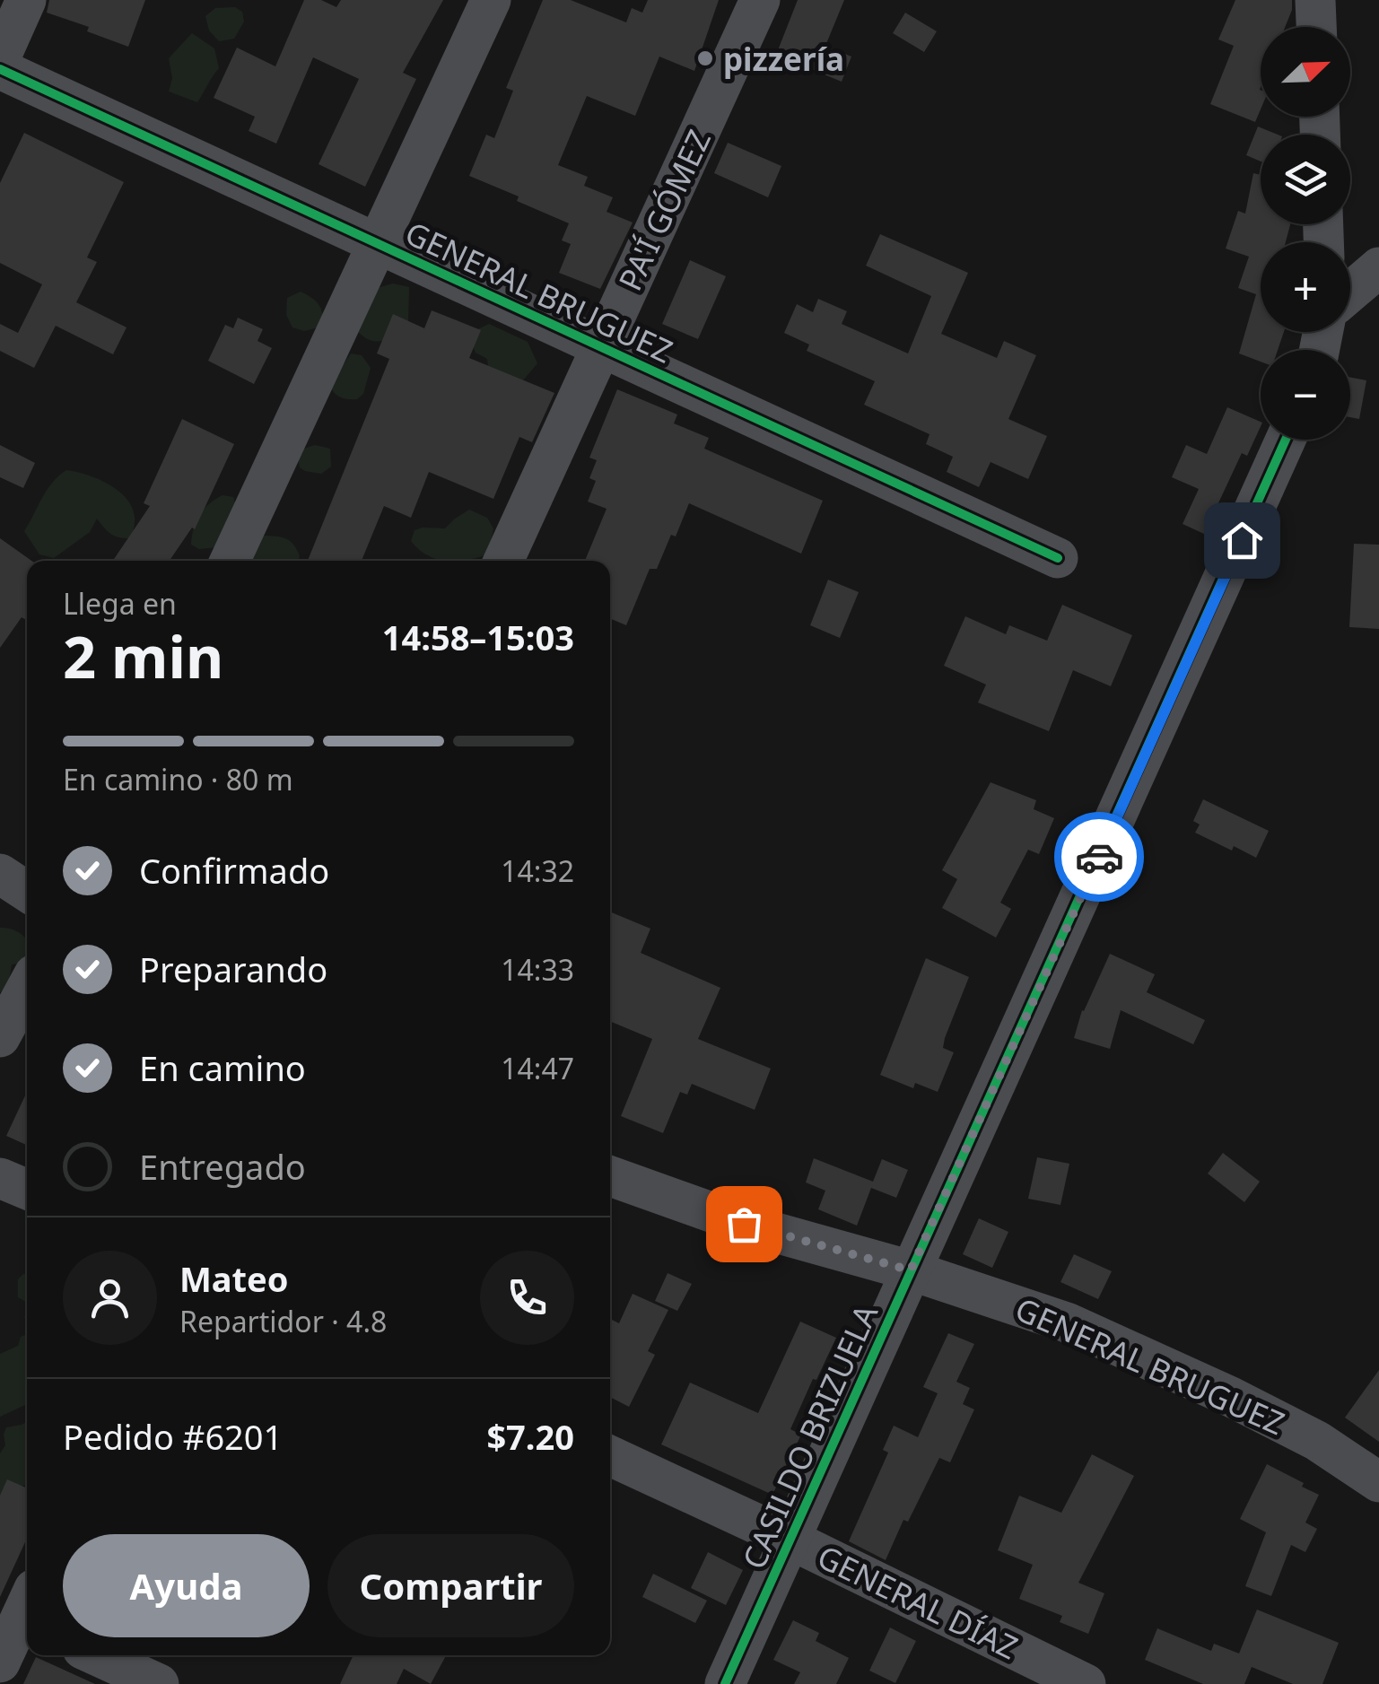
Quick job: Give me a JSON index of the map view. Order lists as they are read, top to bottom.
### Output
{
  "streets": {
    "street": [
      "PA'Í GÓMEZ",
      "GENERAL BRUGUEZ",
      "CASILDO BRIZUELA",
      "GENERAL DÍAZ"
    ]
  },
  "crossings": [
    ["PA'Í GÓMEZ", "GENERAL BRUGUEZ"],
    ["GENERAL BRUGUEZ", "CASILDO BRIZUELA"],
    ["CASILDO BRIZUELA", "GENERAL DÍAZ"]
  ],
  "places": ["pizzería"],
  "north": "top right",
  "page": {
    "map_buttons": ["+", "−"],
    "heading": ["2 min", "Llega en", "14:58–15:03"],
    "panel": [
      "Mateo",
      "Repartidor · 4.8",
      "Pedido #6201",
      "$7.20"
    ],
    "bar": "En camino · 80 m",
    "list": [
      ["Confirmado", "14:32"],
      ["Preparando", "14:33"],
      ["En camino", "14:47"],
      "Entregado"
    ],
    "buttons": ["Ayuda", "Compartir"]
  }
}
